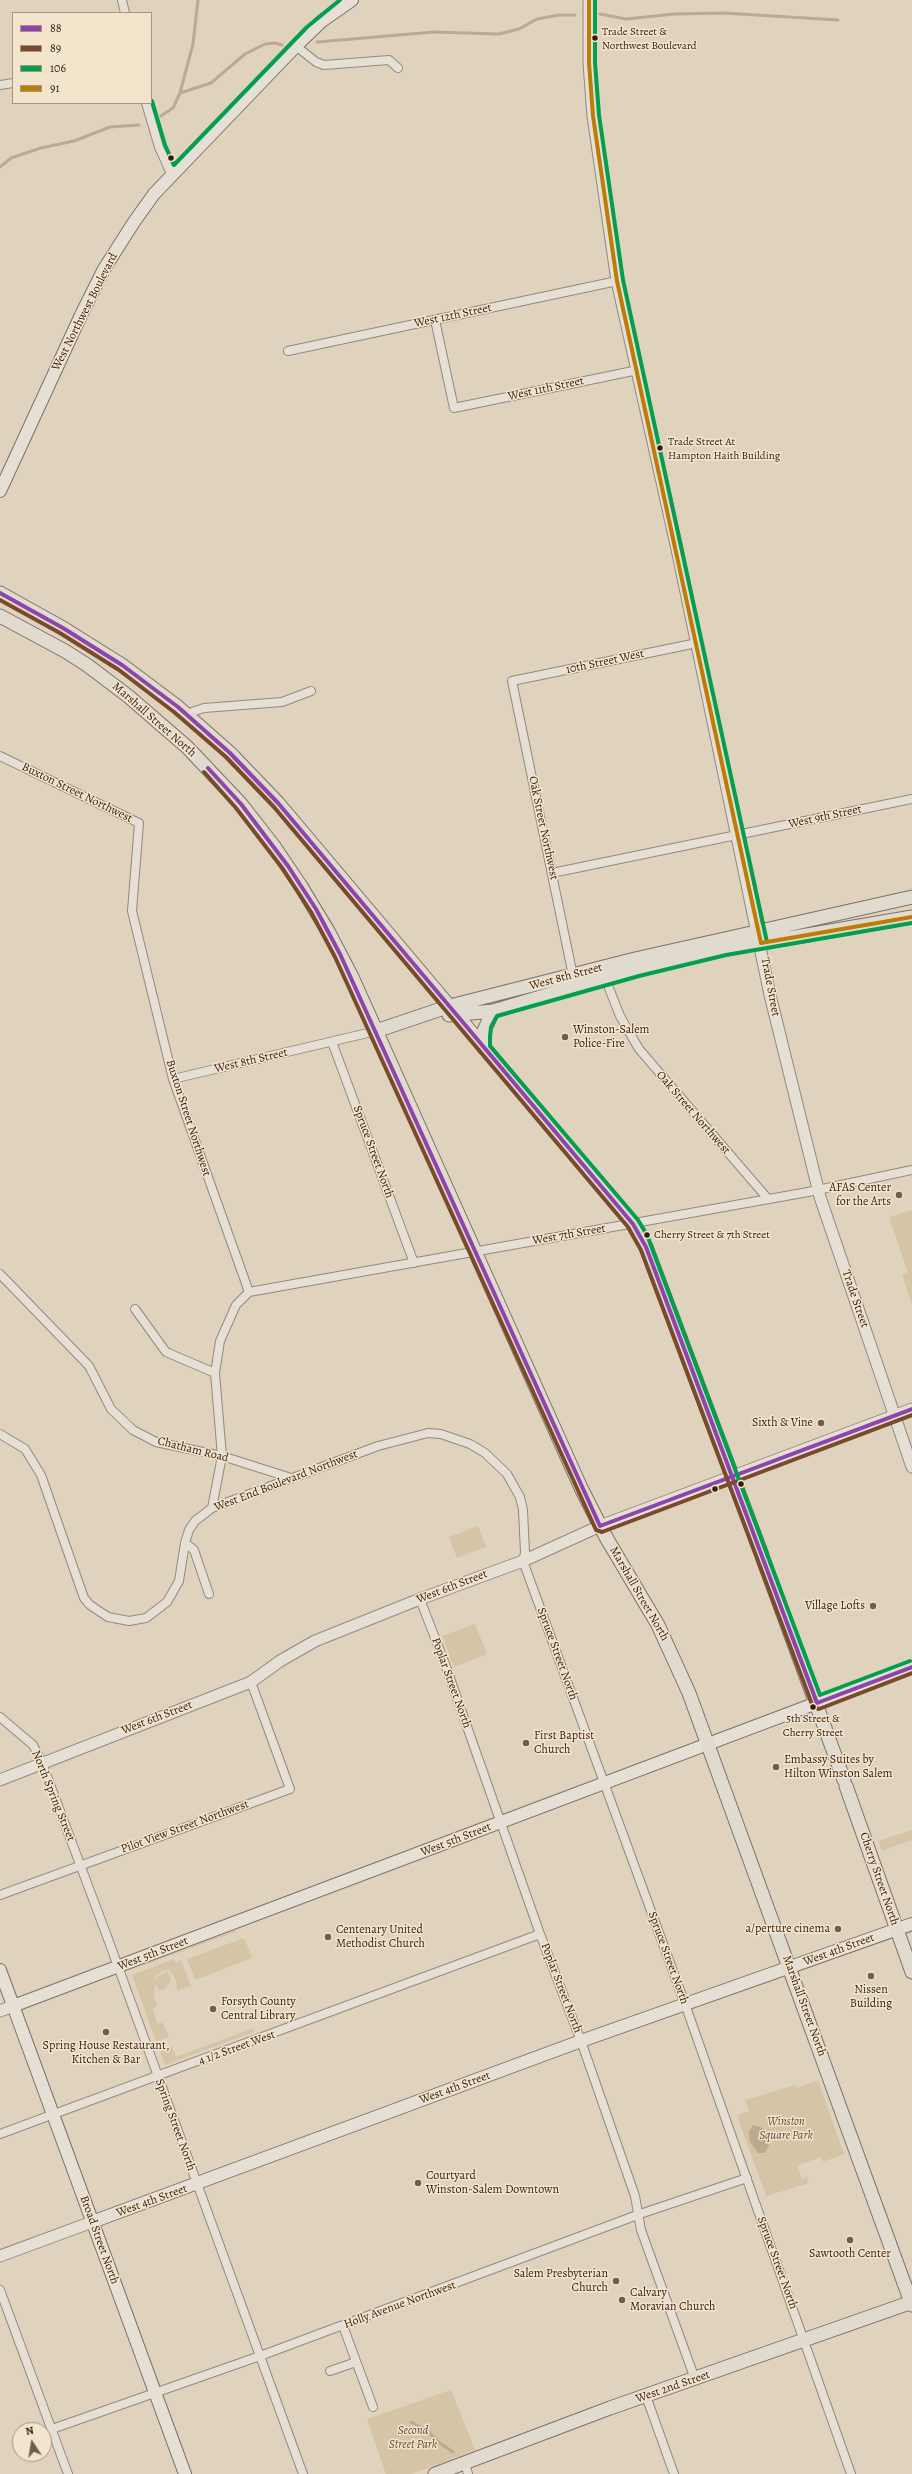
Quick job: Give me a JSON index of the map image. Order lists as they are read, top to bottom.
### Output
{
  "streets": {
    "main road": [
      "West Northwest Boulevard",
      "Marshall Street North",
      "West 8th Street",
      "West 5th Street",
      "Cherry Street North",
      "West 4th Street",
      "Broad Street North",
      "West 2nd Street"
    ],
    "street": [
      "West 12th Street",
      "West 11th Street",
      "10th Street West",
      "Buxton Street Northwest",
      "West 9th Street",
      "Oak Street Northwest",
      "Trade Street",
      "Spruce Street North",
      "West 7th Street",
      "Chatham Road",
      "West End Boulevard Northwest",
      "West 6th Street",
      "Poplar Street North",
      "North Spring Street",
      "Pilot View Street Northwest",
      "4 1/2 Street West",
      "Spring Street North",
      "Holly Avenue Northwest"
    ]
  },
  "crossings": [
    ["West 12th Street", "West 11th Street"],
    ["West 12th Street", "Trade Street"],
    ["West 11th Street", "Trade Street"],
    ["10th Street West", "Oak Street Northwest"],
    ["10th Street West", "Trade Street"],
    ["Marshall Street North", "West 8th Street"],
    ["Marshall Street North", "West 7th Street"],
    ["Marshall Street North", "West 6th Street"],
    ["Marshall Street North", "West 5th Street"],
    ["Marshall Street North", "West 4th Street"],
    ["Marshall Street North", "West 2nd Street"],
    ["Buxton Street Northwest", "West 8th Street"],
    ["Buxton Street Northwest", "West 7th Street"],
    ["West 9th Street", "Oak Street Northwest"],
    ["West 9th Street", "Trade Street"],
    ["Oak Street Northwest", "West 8th Street"],
    ["Oak Street Northwest", "West 7th Street"],
    ["West 8th Street", "Trade Street"],
    ["West 8th Street", "Spruce Street North"],
    ["West 8th Street", "Cherry Street North"],
    ["Trade Street", "West 7th Street"],
    ["Trade Street", "West 6th Street"],
    ["Spruce Street North", "West 7th Street"],
    ["Spruce Street North", "West End Boulevard Northwest"],
    ["Spruce Street North", "West 6th Street"],
    ["Spruce Street North", "West 5th Street"],
    ["Spruce Street North", "West 4th Street"],
    ["Spruce Street North", "Holly Avenue Northwest"],
    ["Spruce Street North", "West 2nd Street"],
    ["West 7th Street", "Cherry Street North"],
    ["Chatham Road", "West End Boulevard Northwest"],
    ["West 6th Street", "Poplar Street North"],
    ["West 6th Street", "North Spring Street"],
    ["West 6th Street", "Pilot View Street Northwest"],
    ["West 6th Street", "Cherry Street North"],
    ["Poplar Street North", "West 5th Street"],
    ["Poplar Street North", "West 4th Street"],
    ["Poplar Street North", "4 1/2 Street West"],
    ["Poplar Street North", "Holly Avenue Northwest"],
    ["Poplar Street North", "West 2nd Street"],
    ["North Spring Street", "Pilot View Street Northwest"],
    ["North Spring Street", "Spring Street North"],
    ["Pilot View Street Northwest", "Spring Street North"],
    ["West 5th Street", "Cherry Street North"],
    ["West 5th Street", "Spring Street North"],
    ["West 5th Street", "Broad Street North"],
    ["Cherry Street North", "West 4th Street"],
    ["West 4th Street", "Spring Street North"],
    ["West 4th Street", "Broad Street North"],
    ["4 1/2 Street West", "Spring Street North"],
    ["4 1/2 Street West", "Broad Street North"],
    ["Spring Street North", "Holly Avenue Northwest"],
    ["Broad Street North", "Holly Avenue Northwest"]
  ],
  "parks": ["Winston Square Park", "Second Street Park"],
  "places": [
    "Trade Street & Northwest Boulevard",
    "Trade Street At Hampton Haith Building",
    "Winston-Salem Police-Fire",
    "AFAS Center for the Arts",
    "Cherry Street & 7th Street",
    "Sixth & Vine",
    "Village Lofts",
    "5th Street & Cherry Street",
    "First Baptist Church",
    "Embassy Suites by Hilton Winston Salem",
    "a/perture cinema",
    "Centenary United Methodist Church",
    "Nissen Building",
    "Forsyth County Central Library",
    "Spring House Restaurant, Kitchen & Bar",
    "Courtyard Winston-Salem Downtown",
    "Sawtooth Center",
    "Salem Presbyterian Church",
    "Calvary Moravian Church"
  ],
  "lines": [
    "transit line 106",
    "transit line 91",
    "transit line 88",
    "transit line 89"
  ],
  "legend": [
    "88",
    "89",
    "106",
    "91"
  ],
  "north": "top"
}
